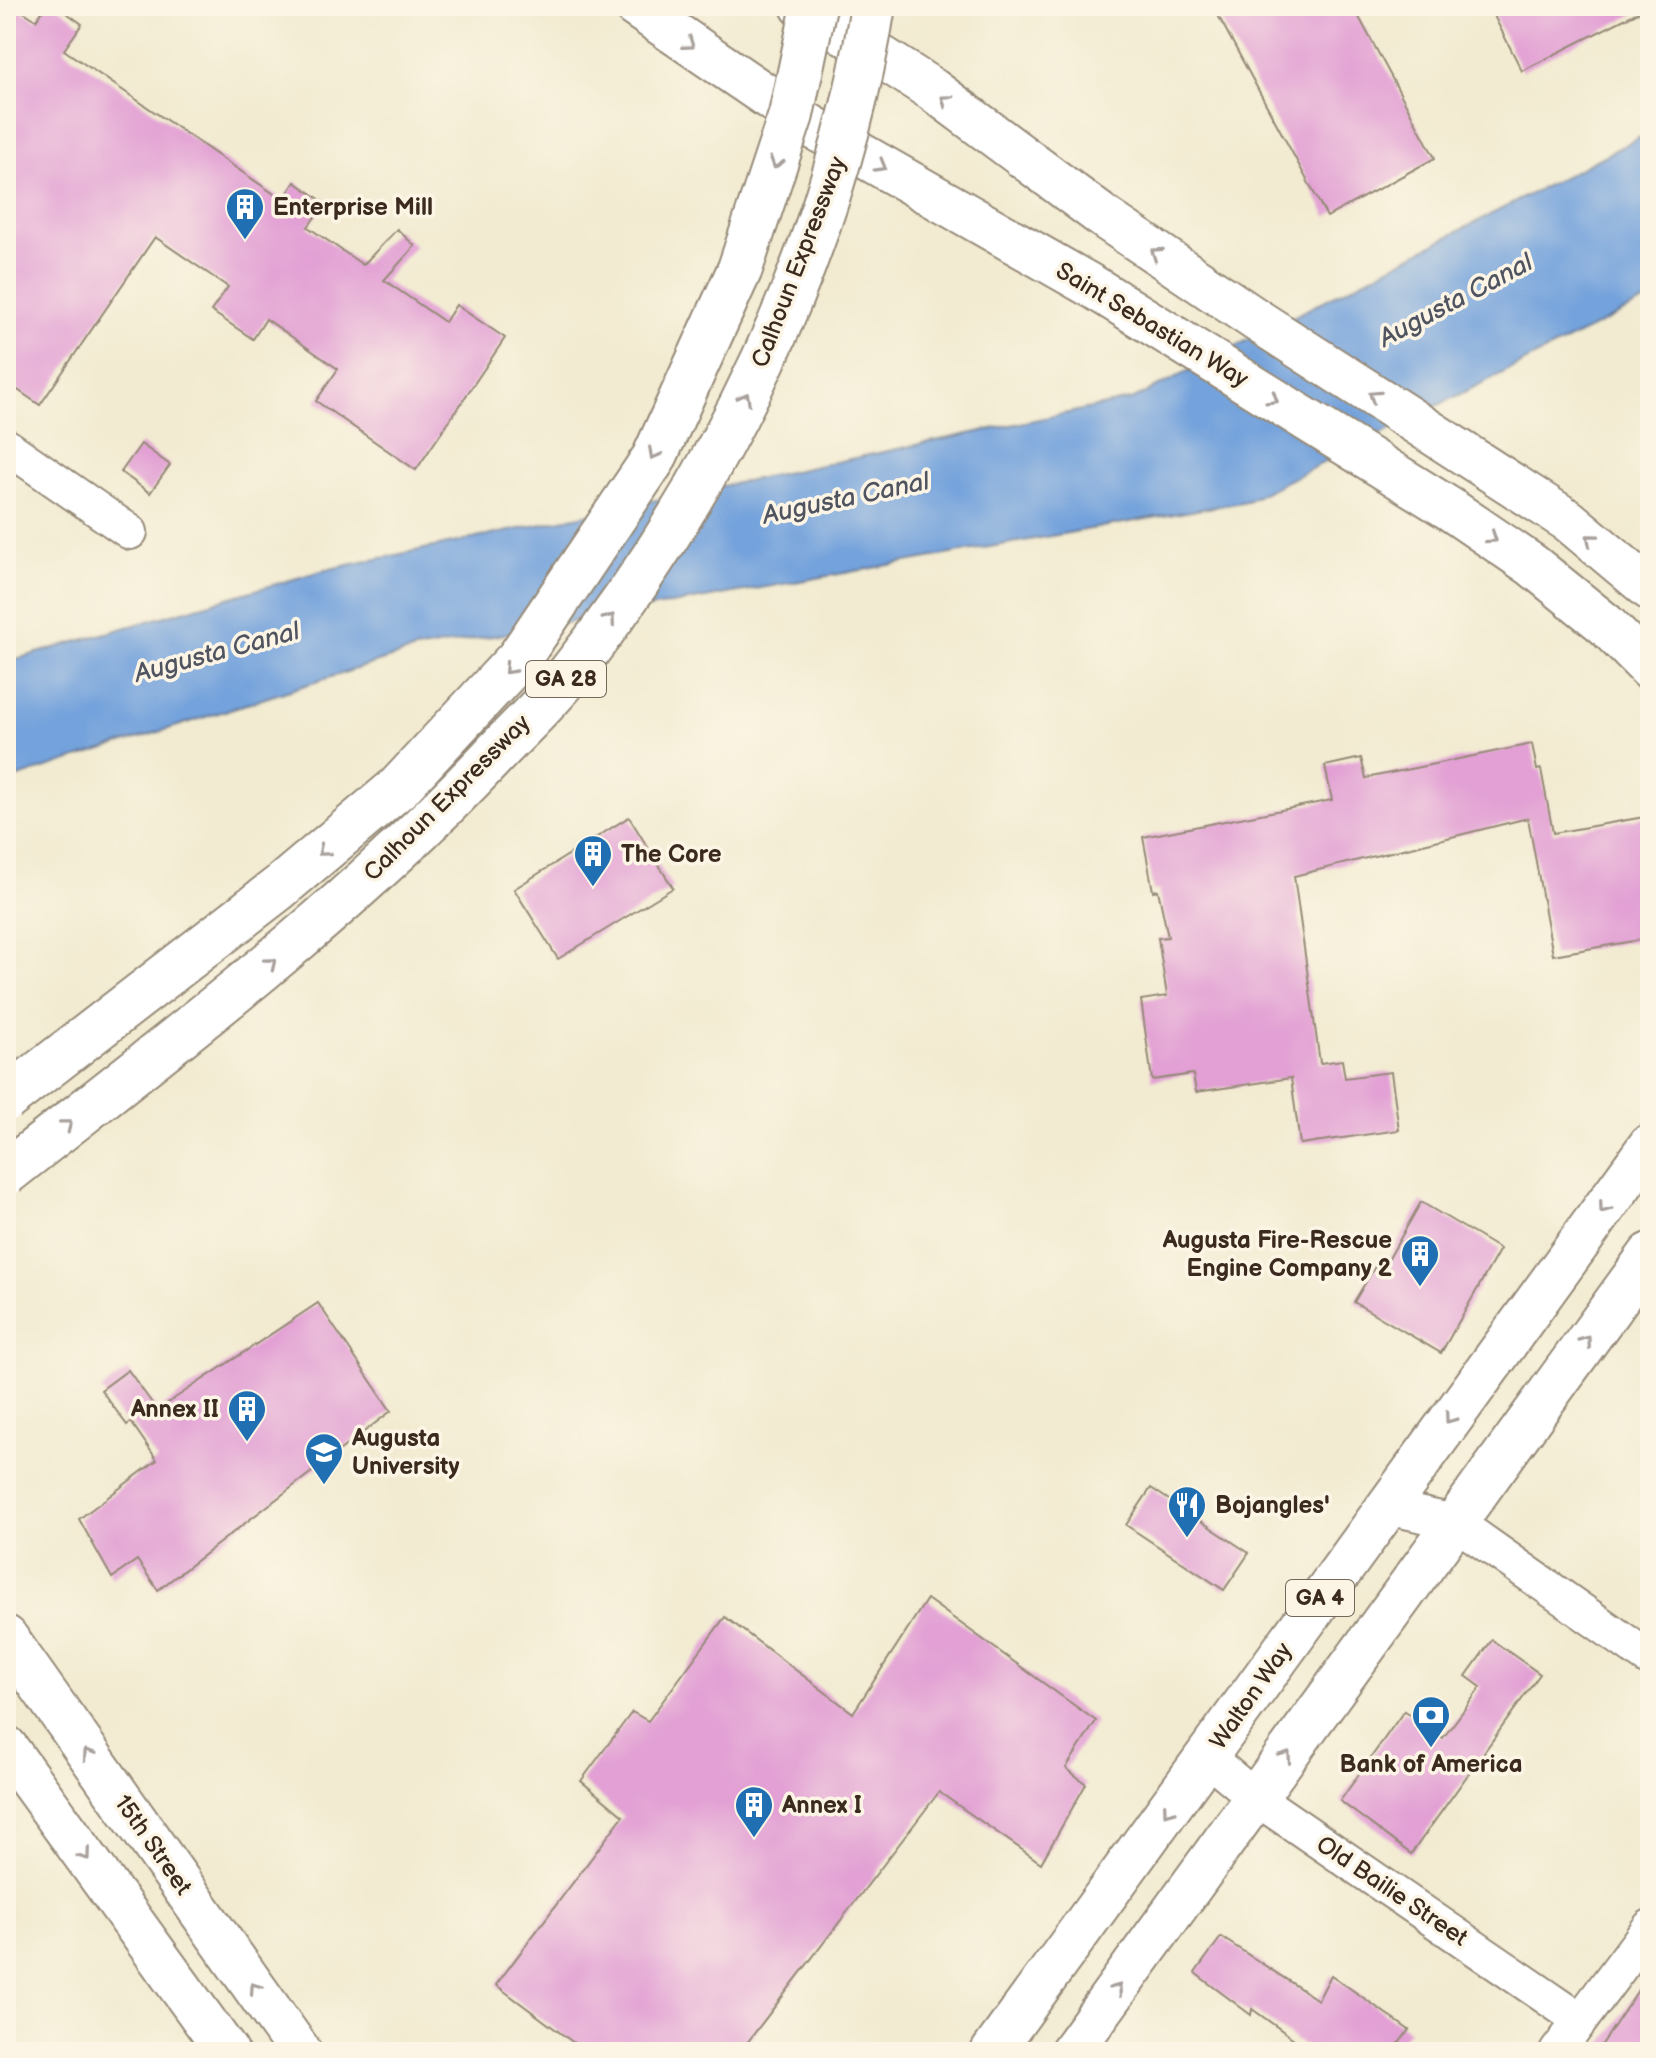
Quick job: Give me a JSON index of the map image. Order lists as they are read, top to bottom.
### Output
{
  "streets": {
    "highway": ["Calhoun Expressway", "GA 28"],
    "main road": [
      "Saint Sebastian Way",
      "GA 4",
      "Walton Way",
      "15th Street"
    ],
    "street": ["Old Bailie Street"]
  },
  "crossings": [
    ["GA 4", "Old Bailie Street"],
    ["Walton Way", "Old Bailie Street"]
  ],
  "water": ["Augusta Canal"],
  "places": {
    "building": [
      "Enterprise Mill",
      "The Core",
      "Augusta Fire-Rescue Engine Company 2",
      "Annex II",
      "Annex I"
    ],
    "school or university": ["Augusta University"],
    "restaurant": ["Bojangles'"],
    "bank": ["Bank of America"]
  }
}
